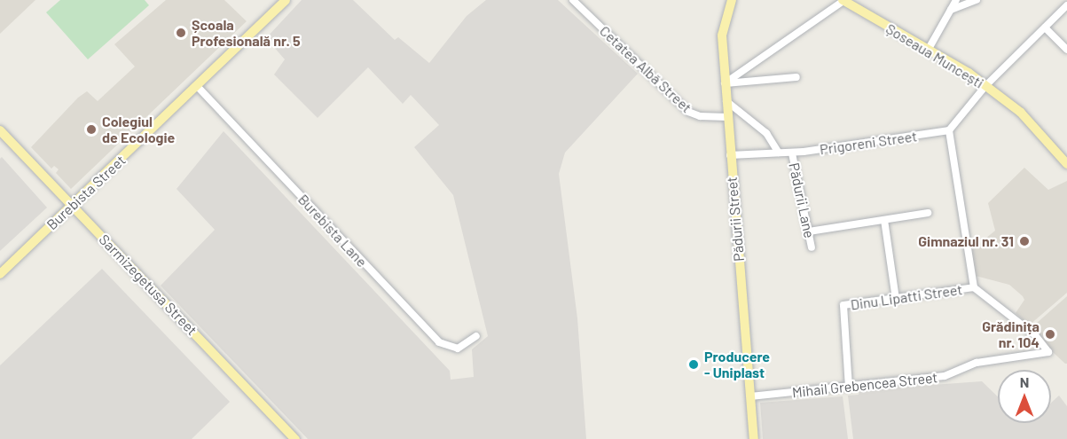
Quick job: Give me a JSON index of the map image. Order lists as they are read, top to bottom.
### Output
{
  "streets": {
    "main road": [
      "Șoseaua Muncești",
      "Burebista Street",
      "Pădurii Street",
      "Sarmizegetusa Street"
    ],
    "street": [
      "Cetatea Albă Street",
      "Prigoreni Street",
      "Pădurii Lane",
      "Burebista Lane",
      "Dinu Lipatti Street",
      "Mihail Grebencea Street"
    ]
  },
  "crossings": [
    ["Cetatea Albă Street", "Pădurii Street"],
    ["Prigoreni Street", "Pădurii Lane"],
    ["Prigoreni Street", "Pădurii Street"],
    ["Burebista Street", "Burebista Lane"],
    ["Burebista Street", "Sarmizegetusa Street"],
    ["Pădurii Lane", "Pădurii Street"],
    ["Pădurii Street", "Mihail Grebencea Street"],
    ["Dinu Lipatti Street", "Mihail Grebencea Street"]
  ],
  "places": [
    "Școala Profesională nr. 5",
    "Colegiul de Ecologie",
    "Gimnaziul nr. 31",
    "Grădinița nr. 104",
    "Producere - Uniplast"
  ],
  "north": "top"
}
